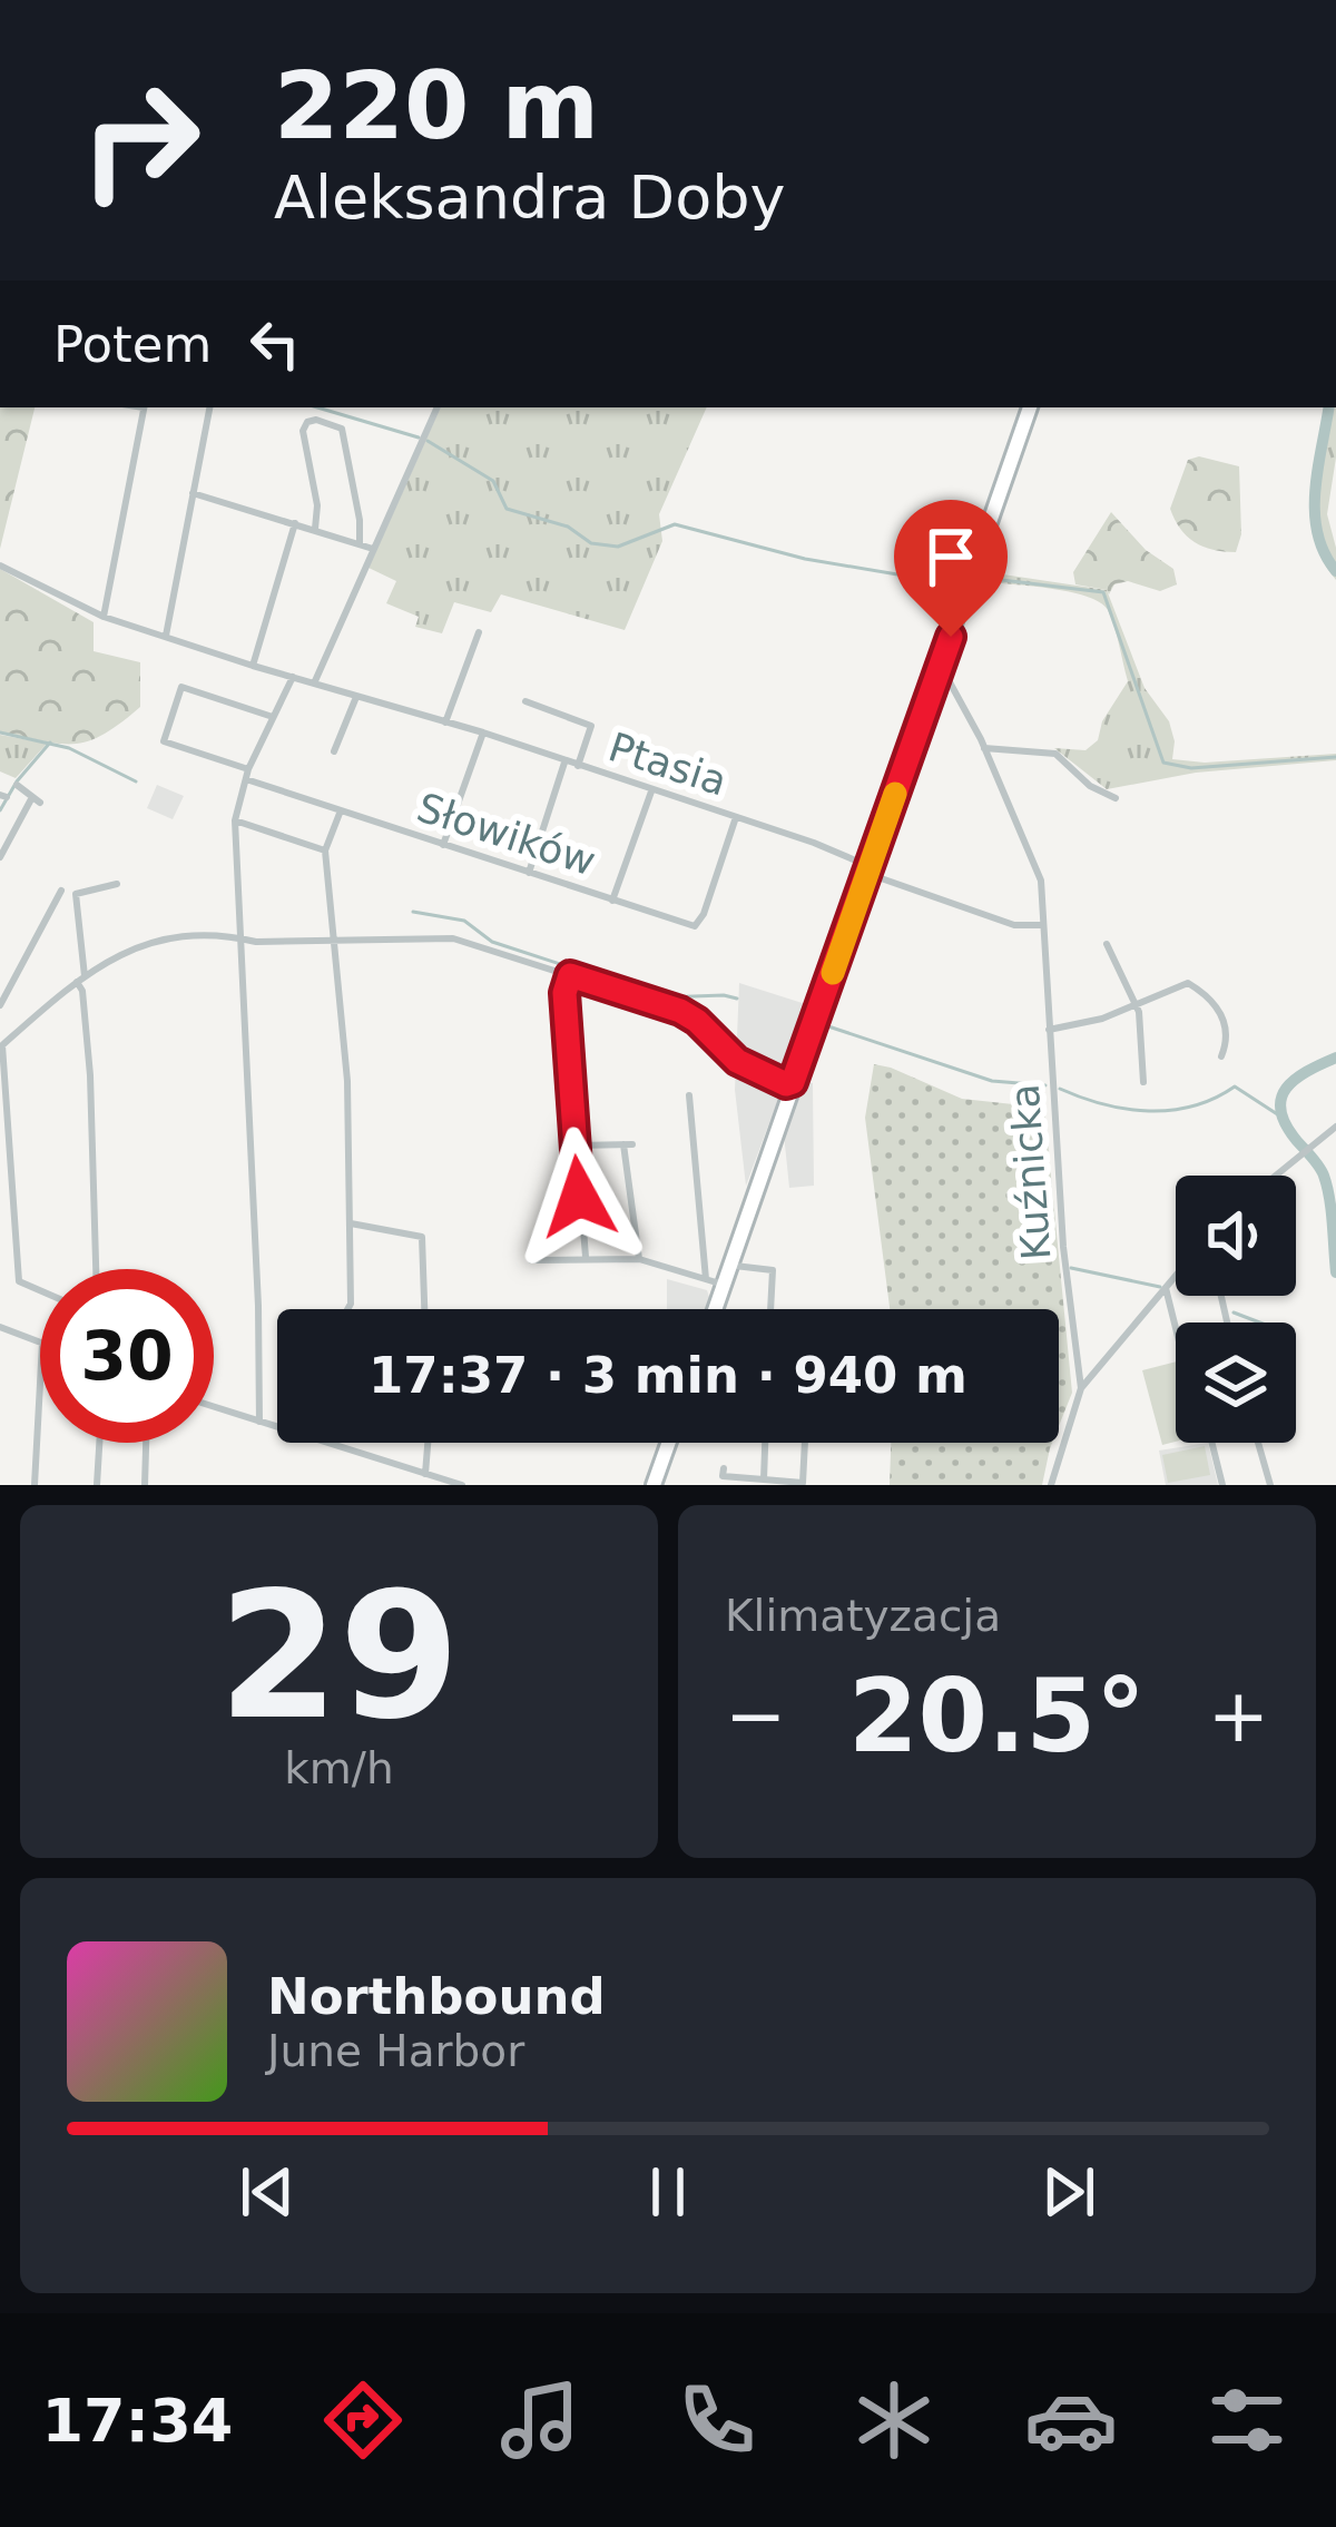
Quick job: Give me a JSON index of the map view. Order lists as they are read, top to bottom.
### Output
{
  "streets": {
    "street": ["Ptasia", "Słowików", "Kuźnicka"]
  },
  "crossings": [
    ["Ptasia", "Słowików"],
    ["Ptasia", "Kuźnicka"]
  ],
  "page": {
    "turn": ["220 m", "Aleksandra Doby"],
    "then": "Potem",
    "limit": "30",
    "trip": "17:37 · 3 min · 940 m",
    "tile": [
      ["29", "km/h"],
      "Klimatyzacja"
    ],
    "heat": ["−", "20.5°", "+"],
    "song": ["Northbound", "June Harbor"],
    "tabs": "17:34"
  }
}
